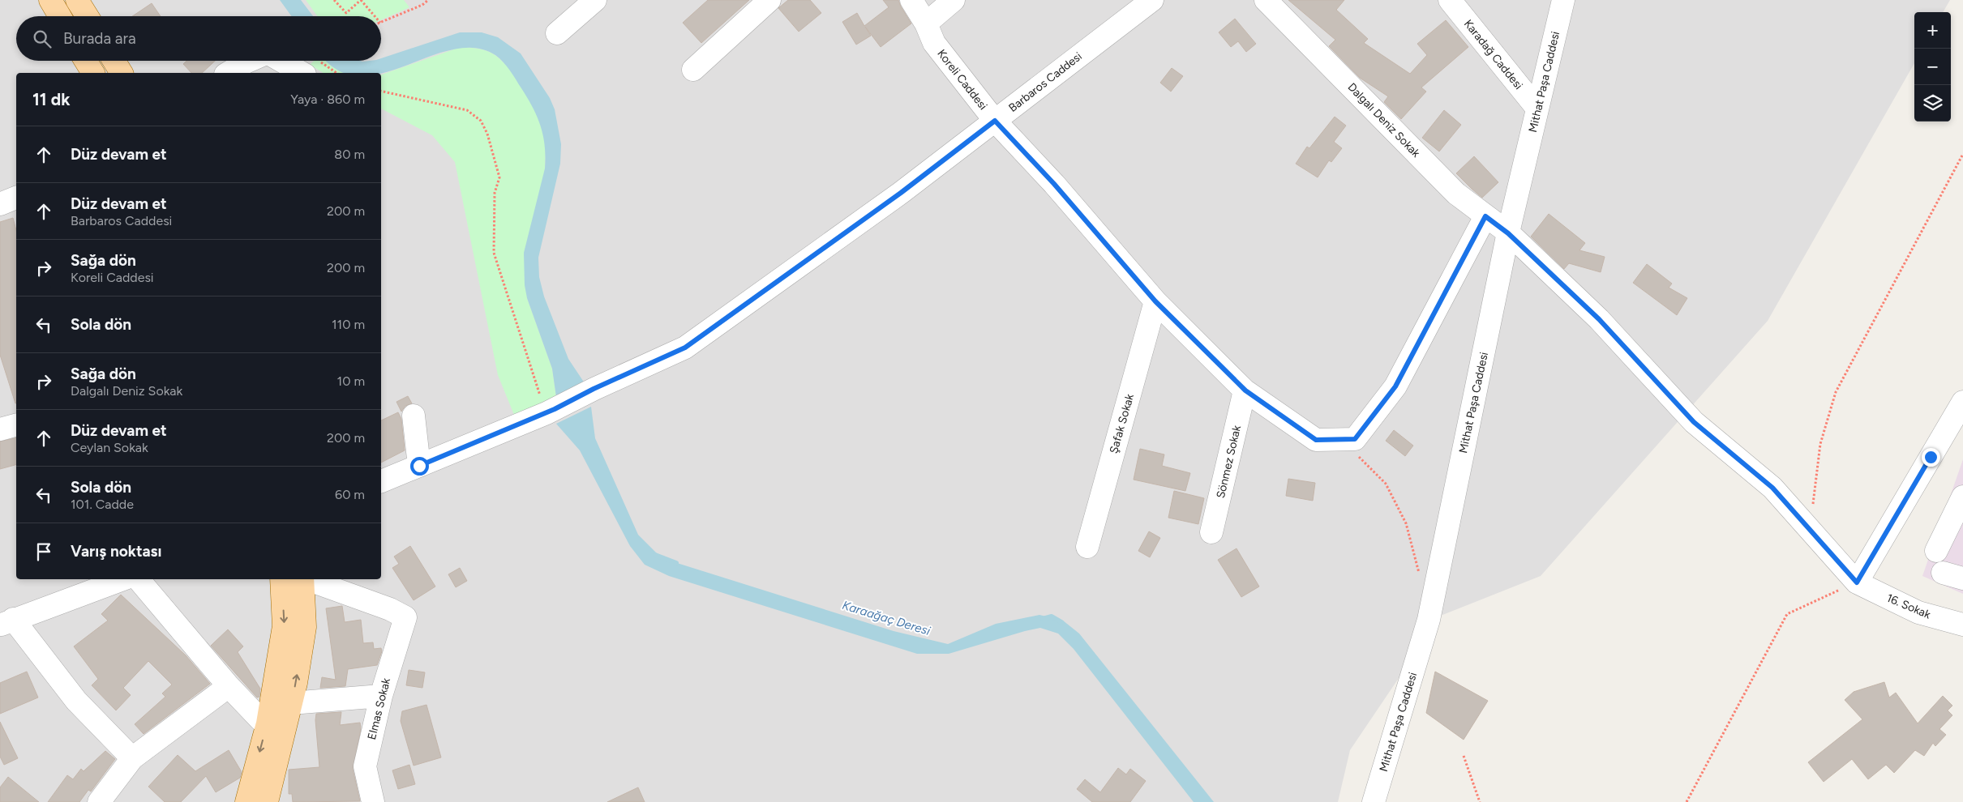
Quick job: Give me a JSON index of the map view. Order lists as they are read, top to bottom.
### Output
{
  "streets": {
    "street": [
      "Karadağ Caddesi",
      "Koreli Caddesi",
      "Barbaros Caddesi",
      "Mithat Paşa Caddesi",
      "Dalgalı Deniz Sokak",
      "Şafak Sokak",
      "Sönmez Sokak",
      "16. Sokak",
      "Elmas Sokak"
    ]
  },
  "crossings": [
    ["Karadağ Caddesi", "Mithat Paşa Caddesi"],
    ["Koreli Caddesi", "Barbaros Caddesi"],
    ["Koreli Caddesi", "Şafak Sokak"],
    ["Koreli Caddesi", "Sönmez Sokak"],
    ["Mithat Paşa Caddesi", "Dalgalı Deniz Sokak"],
    ["Dalgalı Deniz Sokak", "16. Sokak"]
  ],
  "water": ["Karaağaç Deresi"],
  "page": {
    "map_buttons": ["+", "−"],
    "search": "Burada ara",
    "heading": ["11 dk", "Yaya · 860 m"],
    "list": [
      ["Düz devam et", "80 m"],
      ["Düz devam et", "Barbaros Caddesi", "200 m"],
      ["Sağa dön", "Koreli Caddesi", "200 m"],
      ["Sola dön", "110 m"],
      ["Sağa dön", "Dalgalı Deniz Sokak", "10 m"],
      ["Düz devam et", "Ceylan Sokak", "200 m"],
      ["Sola dön", "101. Cadde", "60 m"],
      "Varış noktası"
    ]
  }
}
